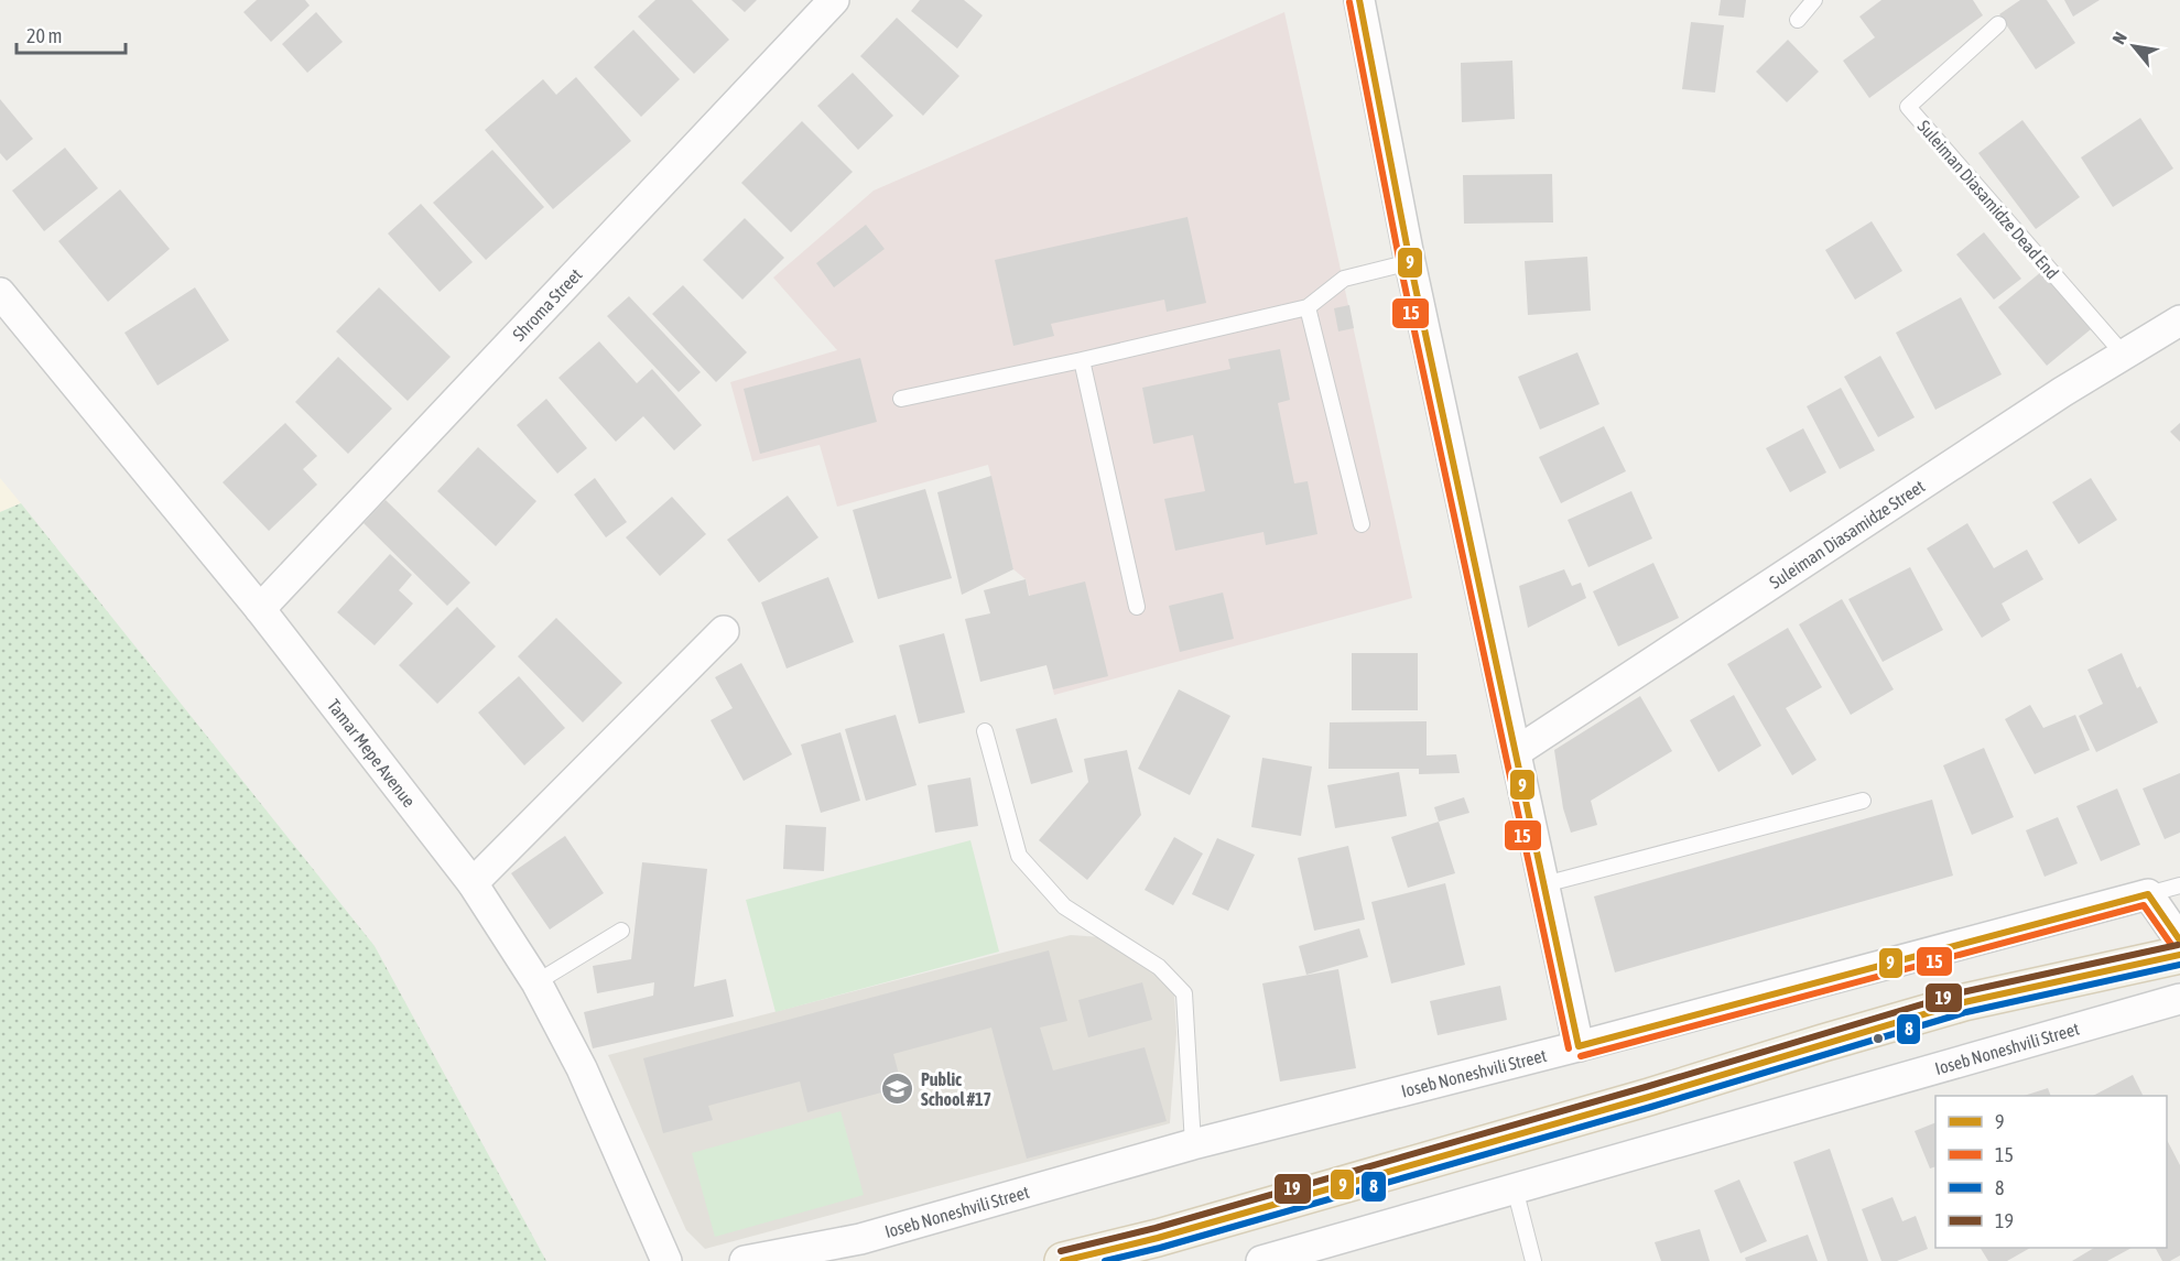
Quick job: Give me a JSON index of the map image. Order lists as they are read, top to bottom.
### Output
{
  "streets": {
    "street": [
      "Shroma Street",
      "Suleiman Diasamidze Street",
      "Tamar Mepe Avenue",
      "Ioseb Noneshvili Street"
    ],
    "lane": ["Suleiman Diasamidze Dead End"]
  },
  "crossings": [
    ["Suleiman Diasamidze Dead End", "Suleiman Diasamidze Street"],
    ["Shroma Street", "Tamar Mepe Avenue"]
  ],
  "places": {
    "school or university": ["Public School #17"]
  },
  "lines": [
    "transit line 9",
    "transit line 15",
    "transit line 19",
    "transit line 8"
  ],
  "legend": [
    "9",
    "15",
    "8",
    "19"
  ],
  "scale_bar": "20 m",
  "north": "top left"
}
